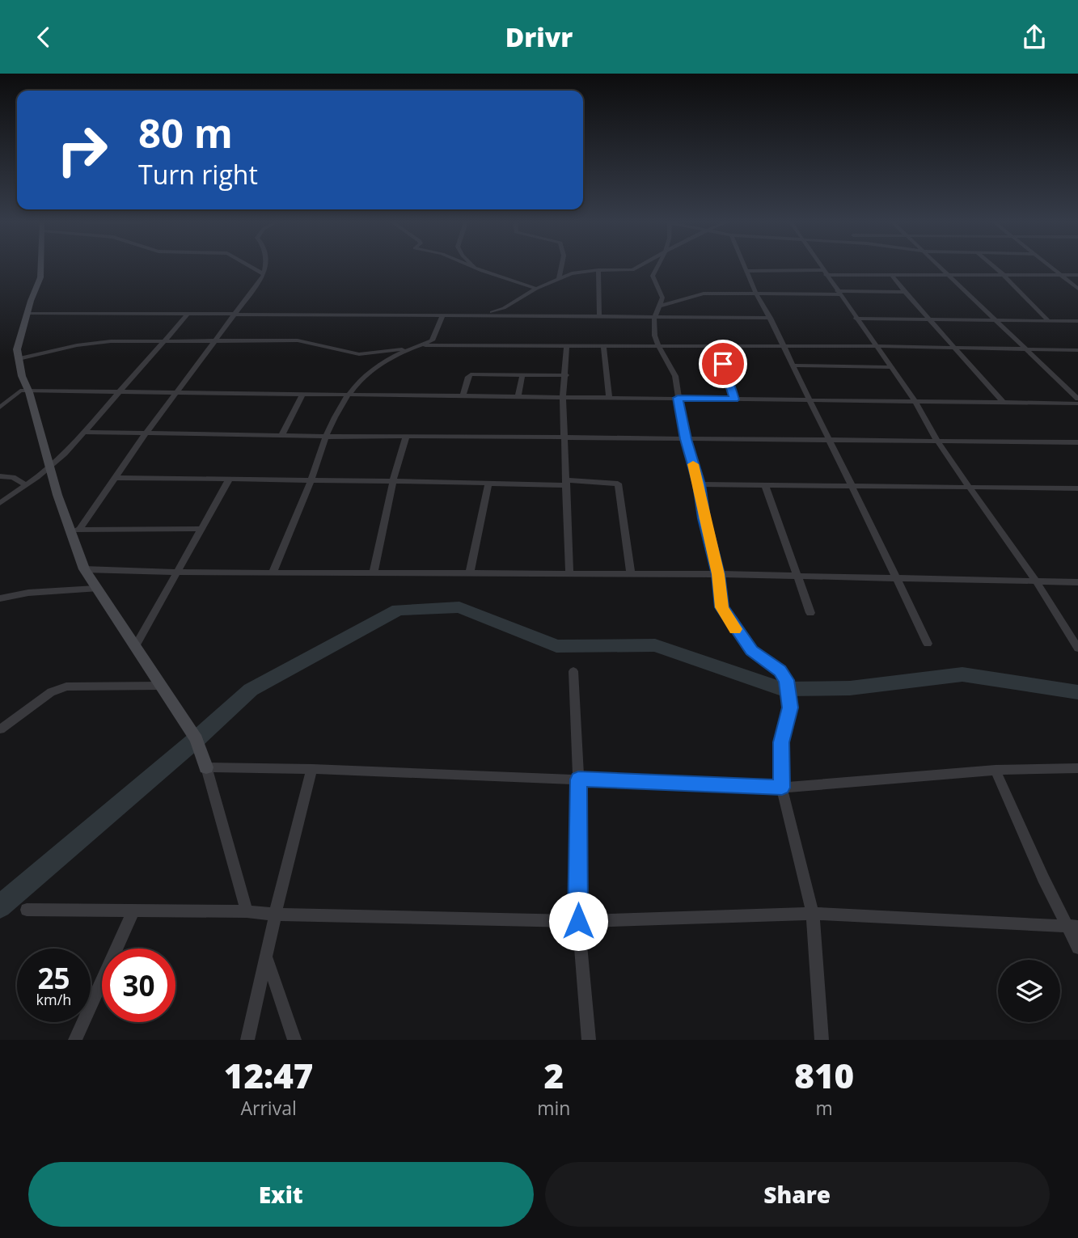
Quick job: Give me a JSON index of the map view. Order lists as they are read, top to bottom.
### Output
{
  "page": {
    "header": "Drivr",
    "turn": ["80 m", "Turn right"],
    "speed": "25 km/h",
    "limit": "30",
    "eta": [
      "12:47",
      "Arrival",
      "2",
      "min",
      "810",
      "m"
    ],
    "buttons": ["Exit", "Share"]
  }
}
